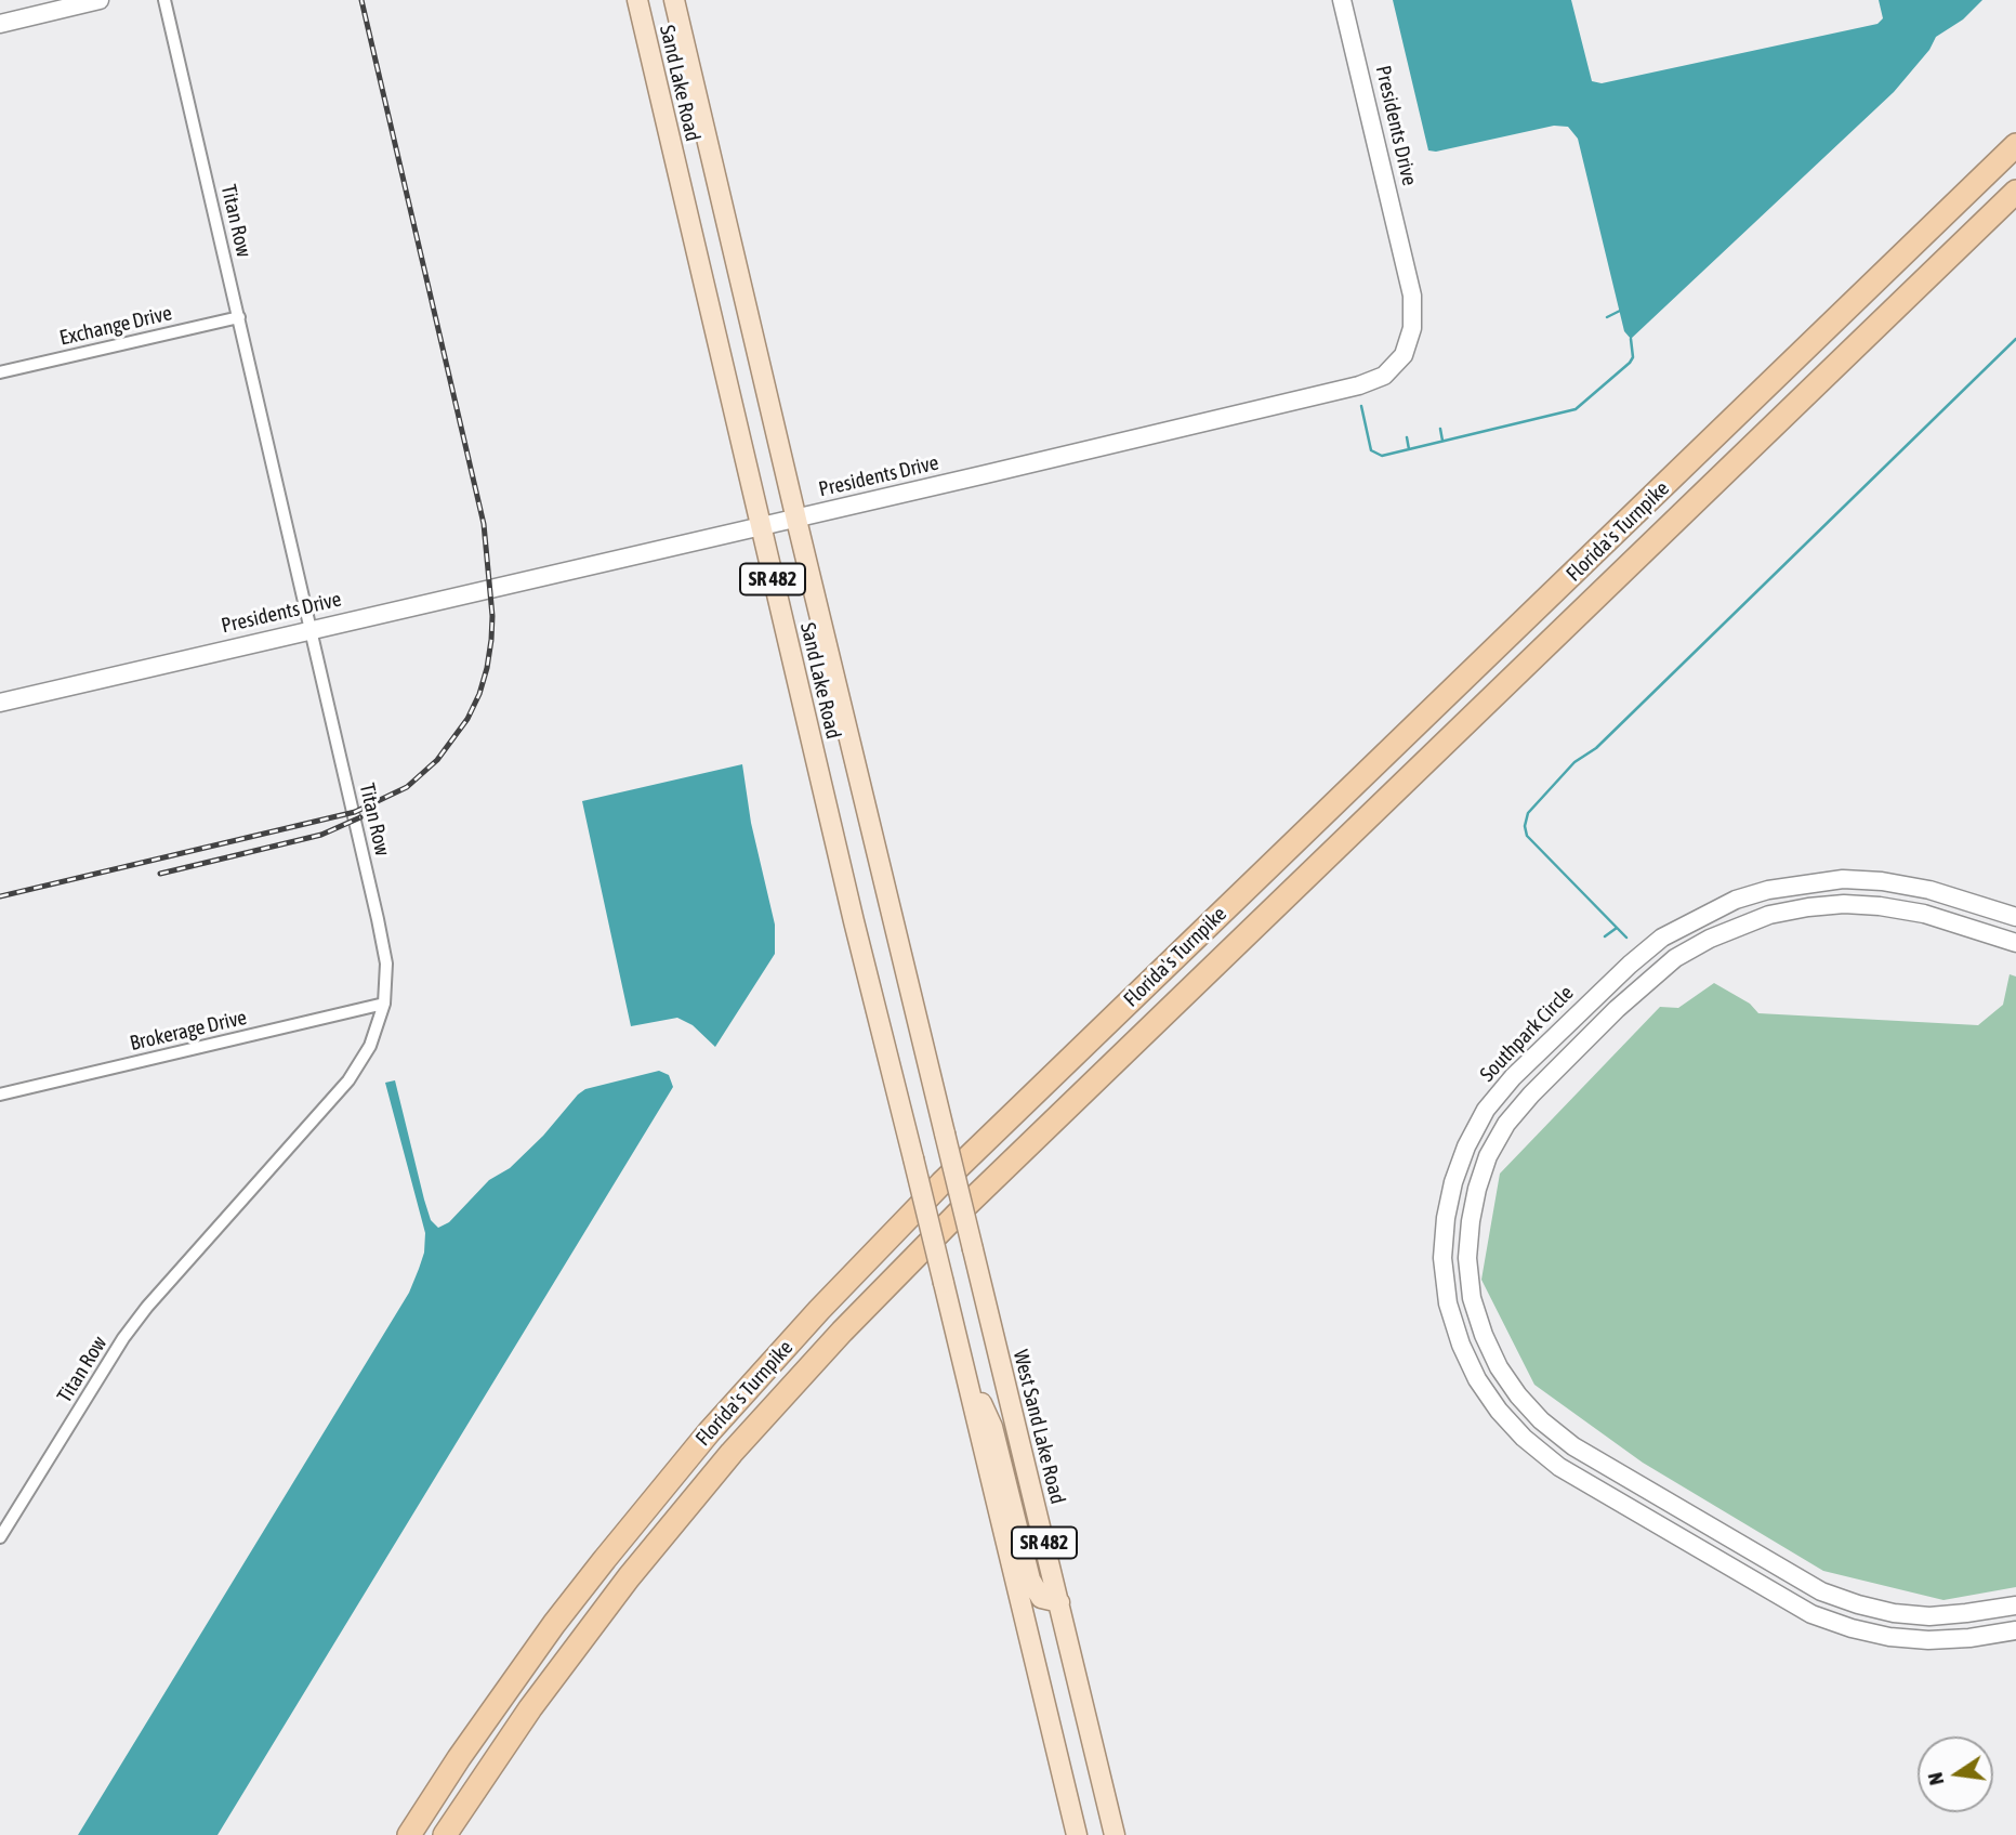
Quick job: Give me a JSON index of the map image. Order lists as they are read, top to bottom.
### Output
{
  "streets": {
    "highway": ["Florida's Turnpike"],
    "main road": ["Sand Lake Road", "SR 482", "West Sand Lake Road"],
    "street": [
      "Presidents Drive",
      "Titan Row",
      "Exchange Drive",
      "Brokerage Drive",
      "Southpark Circle"
    ]
  },
  "crossings": [
    ["Sand Lake Road", "Presidents Drive"],
    ["Sand Lake Road", "SR 482"],
    ["Sand Lake Road", "West Sand Lake Road"],
    ["Presidents Drive", "Titan Row"],
    ["Titan Row", "Exchange Drive"],
    ["Titan Row", "Brokerage Drive"]
  ],
  "north": "left"
}
